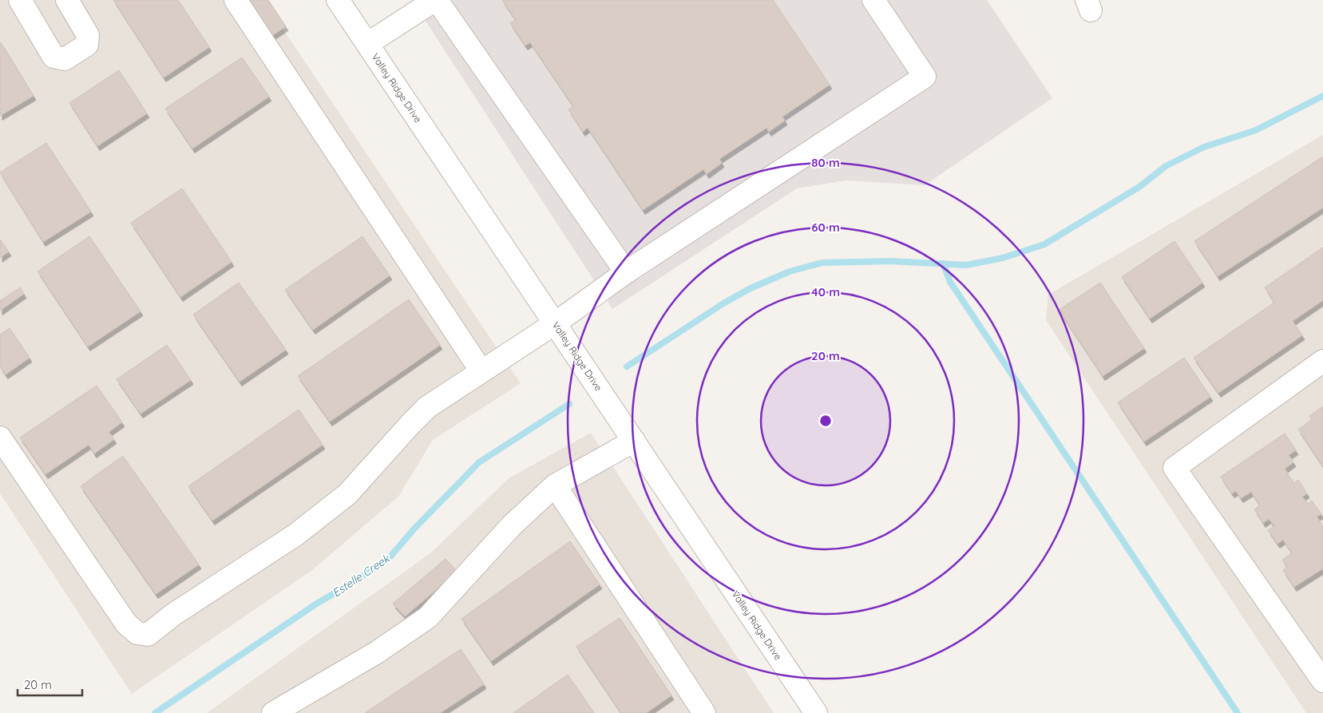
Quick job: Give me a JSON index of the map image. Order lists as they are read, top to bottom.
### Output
{
  "streets": {
    "street": ["Valley Ridge Drive"]
  },
  "water": ["Estelle Creek"],
  "scale_bar": "20 m",
  "rings": [
    "80 m",
    "60 m",
    "40 m",
    "20 m"
  ]
}
